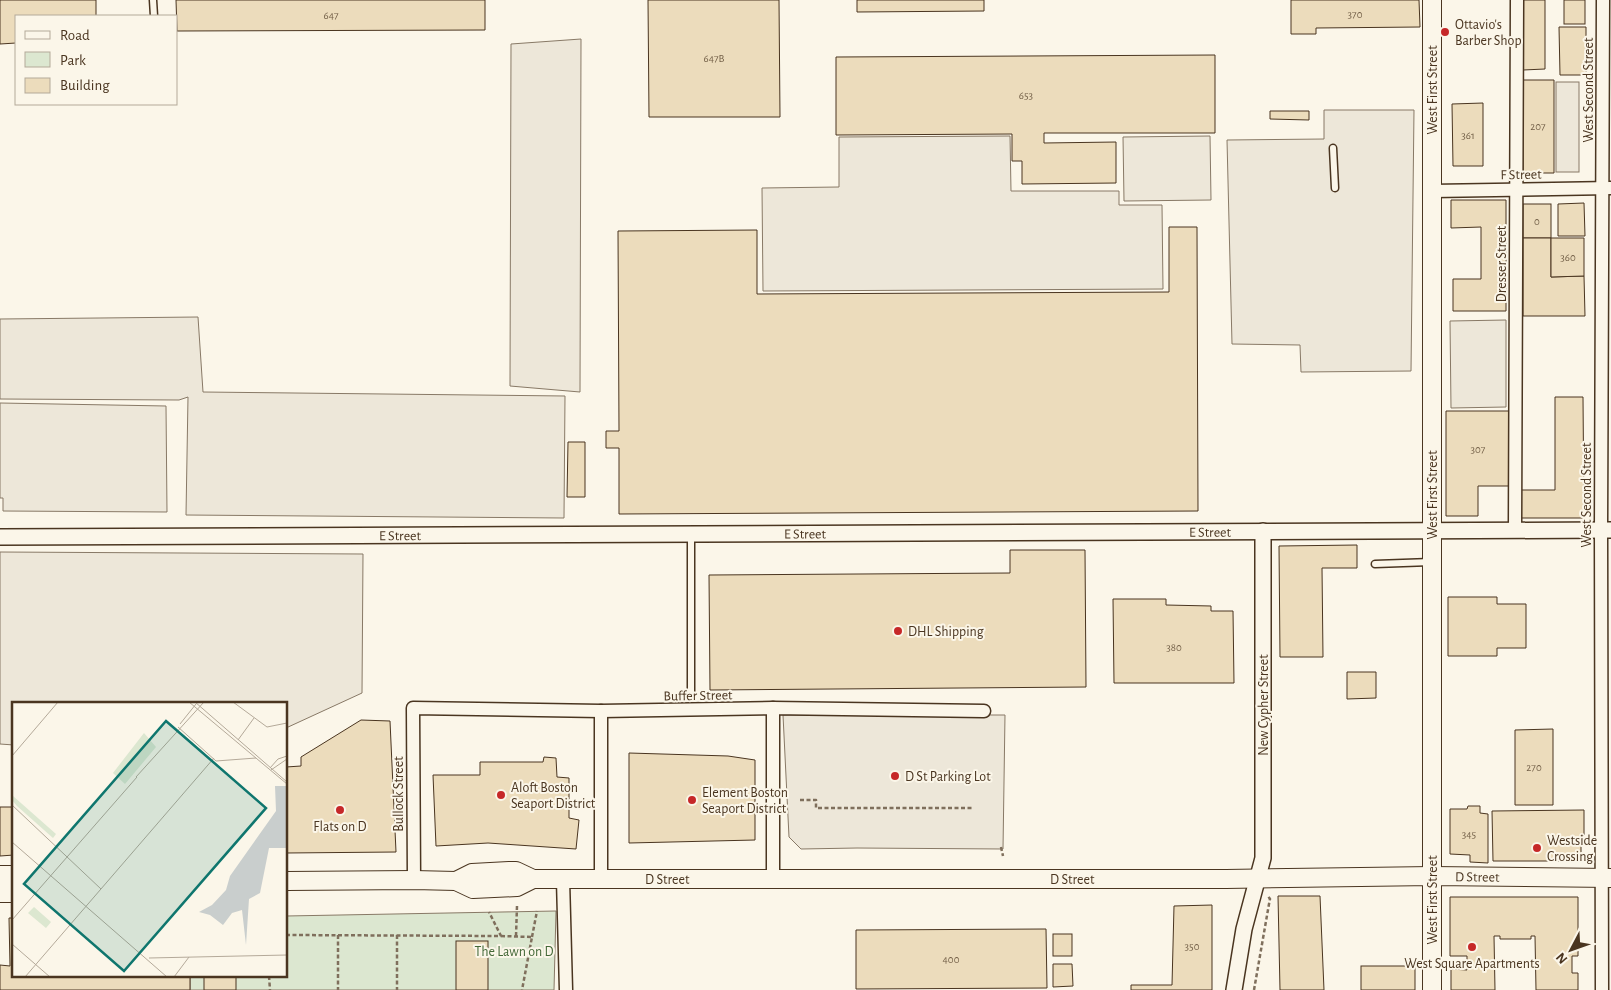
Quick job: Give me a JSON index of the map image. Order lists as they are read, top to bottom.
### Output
{
  "streets": {
    "main road": ["West First Street", "D Street"],
    "street": [
      "West Second Street",
      "F Street",
      "Dresser Street",
      "E Street",
      "Buffer Street",
      "New Cypher Street",
      "Bullock Street"
    ]
  },
  "crossings": [
    ["West First Street", "F Street"],
    ["West First Street", "E Street"],
    ["West First Street", "D Street"],
    ["West Second Street", "F Street"],
    ["West Second Street", "E Street"],
    ["West Second Street", "D Street"],
    ["F Street", "Dresser Street"],
    ["Dresser Street", "E Street"],
    ["E Street", "New Cypher Street"],
    ["Buffer Street", "Bullock Street"],
    ["New Cypher Street", "D Street"],
    ["Bullock Street", "D Street"]
  ],
  "parks": ["The Lawn on D"],
  "places": [
    "Ottavio's Barber Shop",
    "DHL Shipping",
    "D St Parking Lot",
    "Aloft Boston Seaport District",
    "Element Boston Seaport District",
    "Flats on D",
    "Westside Crossing",
    "West Square Apartments"
  ],
  "house_numbers": [
    "370",
    "647",
    "647B",
    "653",
    "207",
    "361",
    "0",
    "360",
    "307",
    "380",
    "270",
    "345",
    "350",
    "400"
  ],
  "legend": ["Road", "Park", "Building"],
  "north": "bottom left"
}
